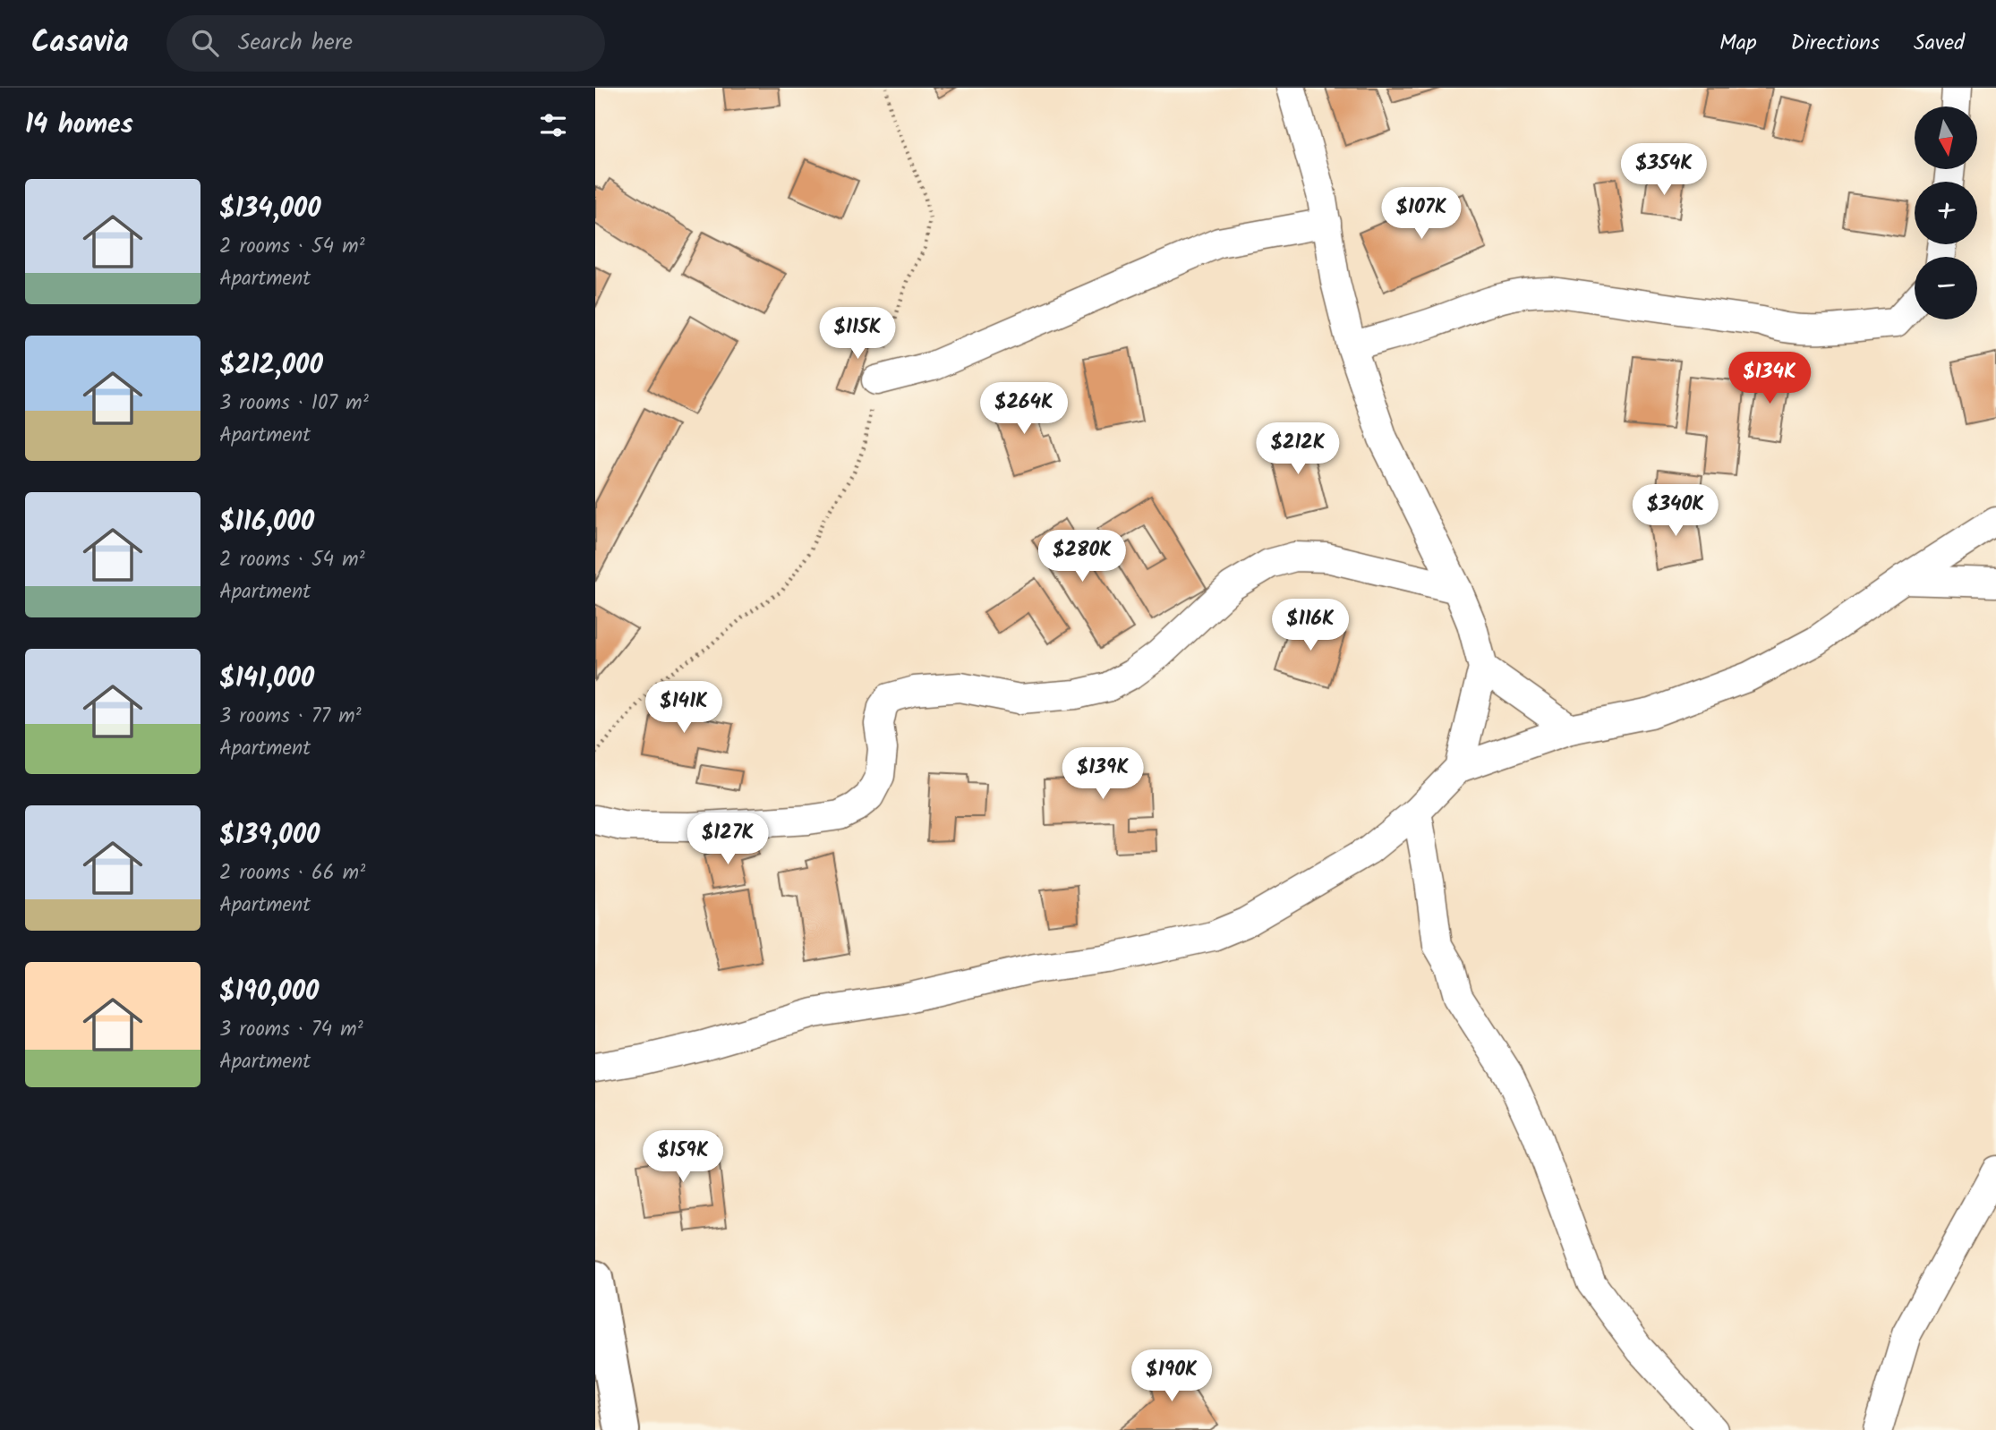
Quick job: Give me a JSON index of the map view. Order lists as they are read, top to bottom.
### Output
{
  "north": "bottom",
  "page": {
    "header": "Casavia",
    "search": "Search here",
    "nav": ["Map", "Directions", "Saved"],
    "heading": "14 homes",
    "map_buttons": ["+", "−"],
    "price": [
      "$354K",
      "$107K",
      "$115K",
      "$134K",
      "$264K",
      "$212K",
      "$340K",
      "$280K",
      "$116K",
      "$141K",
      "$139K",
      "$127K",
      "$159K",
      "$190K"
    ],
    "list": [
      {
        "name": "$134,000",
        "note": "2 rooms · 54 m² · Apartment"
      },
      {
        "name": "$212,000",
        "note": "3 rooms · 107 m² · Apartment"
      },
      {
        "name": "$116,000",
        "note": "2 rooms · 54 m² · Apartment"
      },
      {
        "name": "$141,000",
        "note": "3 rooms · 77 m² · Apartment"
      },
      {
        "name": "$139,000",
        "note": "2 rooms · 66 m² · Apartment"
      },
      {
        "name": "$190,000",
        "note": "3 rooms · 74 m² · Apartment"
      }
    ]
  }
}
